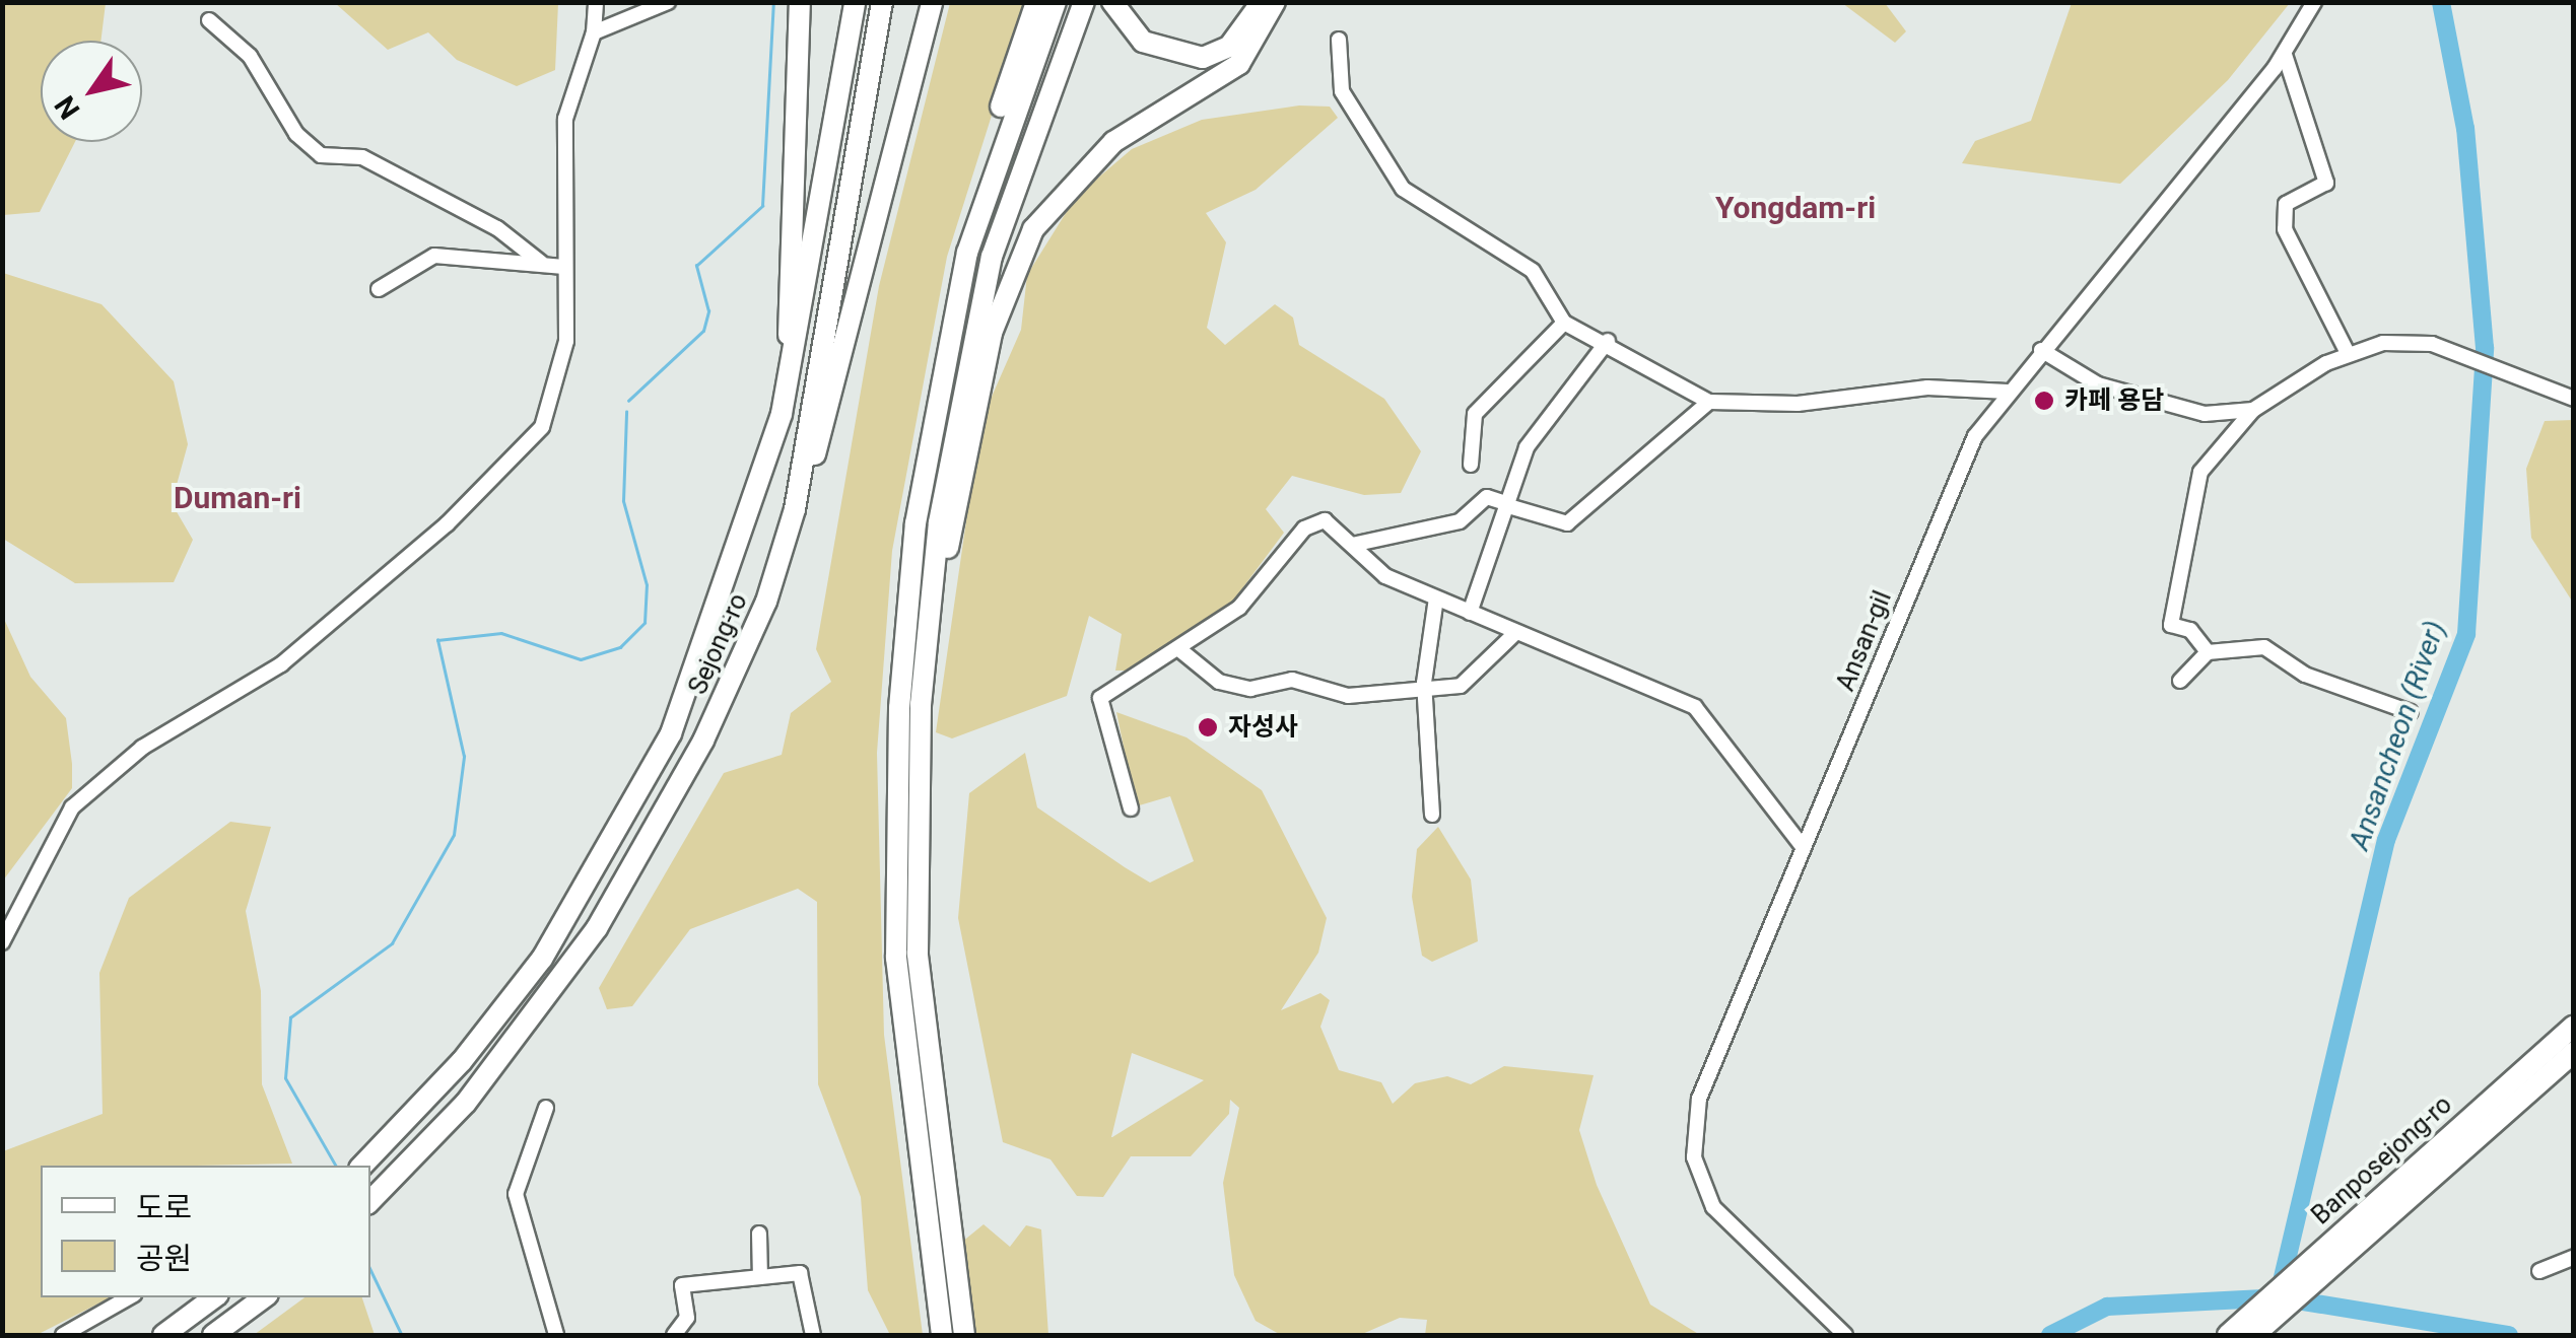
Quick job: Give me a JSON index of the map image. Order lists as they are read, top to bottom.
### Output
{
  "streets": {
    "highway": ["Sejong-ro", "Banposejong-ro"],
    "street": ["Ansan-gil"]
  },
  "districts": ["Yongdam-ri", "Duman-ri"],
  "water": ["Ansancheon (River)"],
  "places": ["카페 용담", "자성사"],
  "legend": ["도로", "공원"],
  "north": "bottom left"
}
